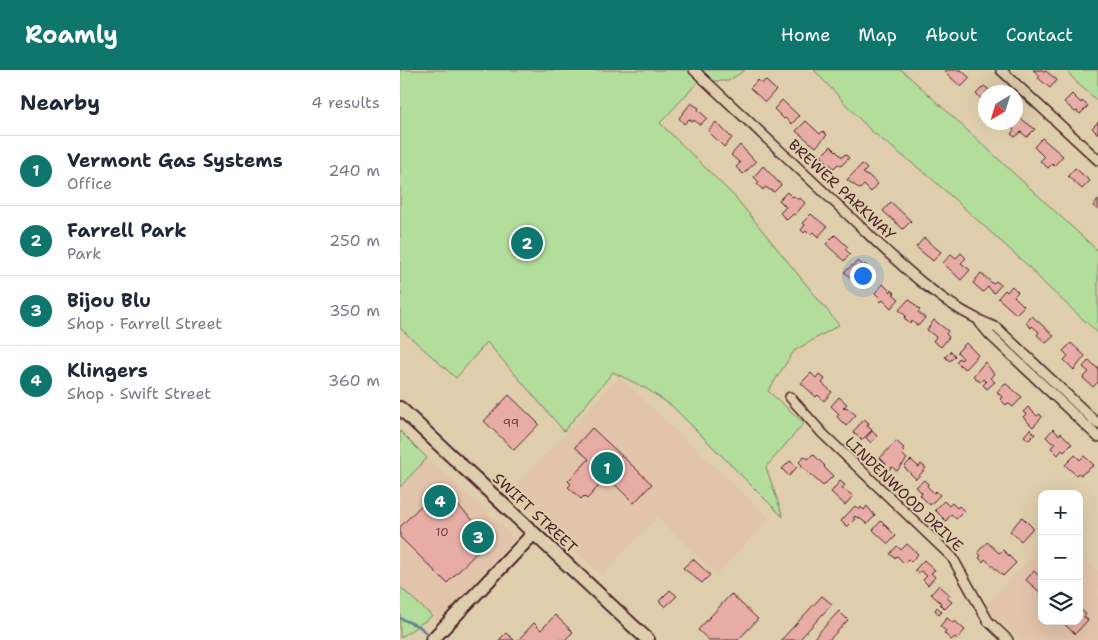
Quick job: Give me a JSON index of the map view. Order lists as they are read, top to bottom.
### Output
{
  "streets": {
    "street": ["BREWER PARKWAY", "LINDENWOOD DRIVE", "SWIFT STREET"]
  },
  "house_numbers": ["99", "10"],
  "north": "bottom left",
  "page": {
    "header": "Roamly",
    "nav": [
      "Home",
      "Map",
      "About",
      "Contact"
    ],
    "heading": ["Nearby", "4 results"],
    "list": [
      {
        "mark": "1",
        "name": "Vermont Gas Systems",
        "note": "Office",
        "value": "240 m"
      },
      {
        "mark": "2",
        "name": "Farrell Park",
        "note": "Park",
        "value": "250 m"
      },
      {
        "mark": "3",
        "name": "Bijou Blu",
        "note": "Shop · Farrell Street",
        "value": "350 m"
      },
      {
        "mark": "4",
        "name": "Klingers",
        "note": "Shop · Swift Street",
        "value": "360 m"
      }
    ],
    "pins": [
      "2",
      "1",
      "4",
      "3"
    ],
    "map_buttons": ["+", "−"]
  }
}
